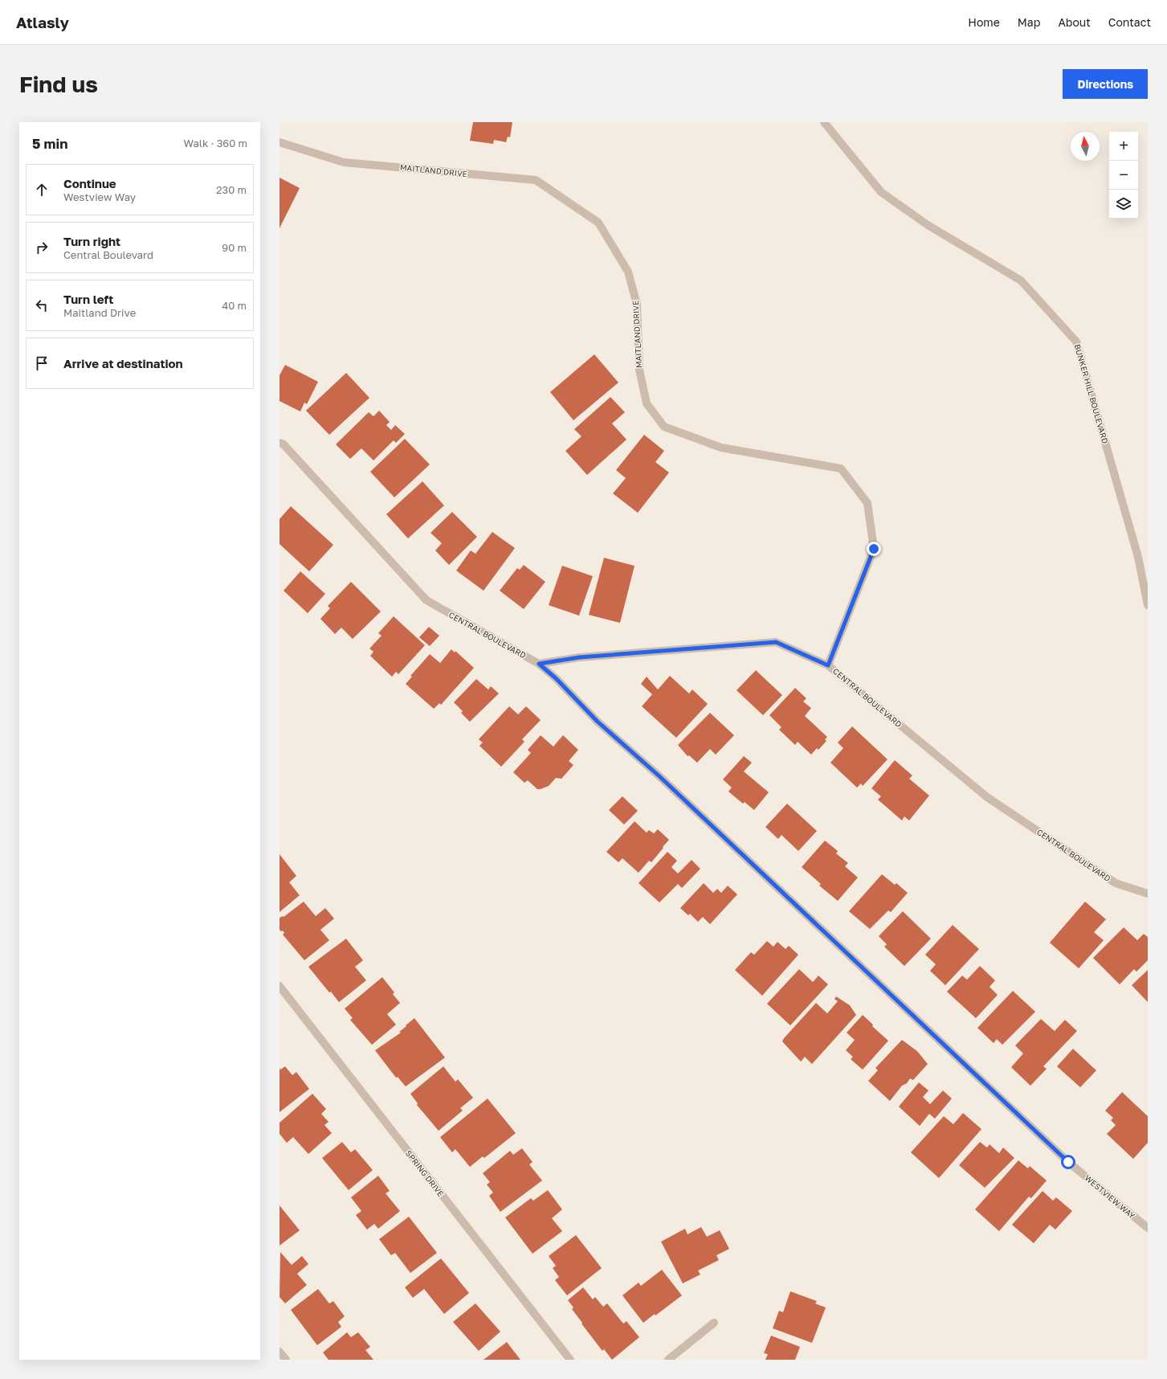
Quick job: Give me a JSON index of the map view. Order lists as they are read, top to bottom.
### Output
{
  "streets": {
    "street": [
      "MAITLAND DRIVE",
      "BUNKER HILL BOULEVARD",
      "CENTRAL BOULEVARD",
      "SPRING DRIVE",
      "WESTVIEW WAY"
    ]
  },
  "crossings": [
    ["MAITLAND DRIVE", "CENTRAL BOULEVARD"],
    ["CENTRAL BOULEVARD", "WESTVIEW WAY"]
  ],
  "north": "top",
  "page": {
    "header": "Atlasly",
    "nav": [
      "Home",
      "Map",
      "About",
      "Contact"
    ],
    "buttons": "Directions",
    "title": "Find us",
    "heading": ["5 min", "Walk · 360 m"],
    "map_buttons": ["+", "−"],
    "list": [
      ["Continue", "Westview Way", "230 m"],
      ["Turn right", "Central Boulevard", "90 m"],
      ["Turn left", "Maitland Drive", "40 m"],
      "Arrive at destination"
    ]
  }
}
